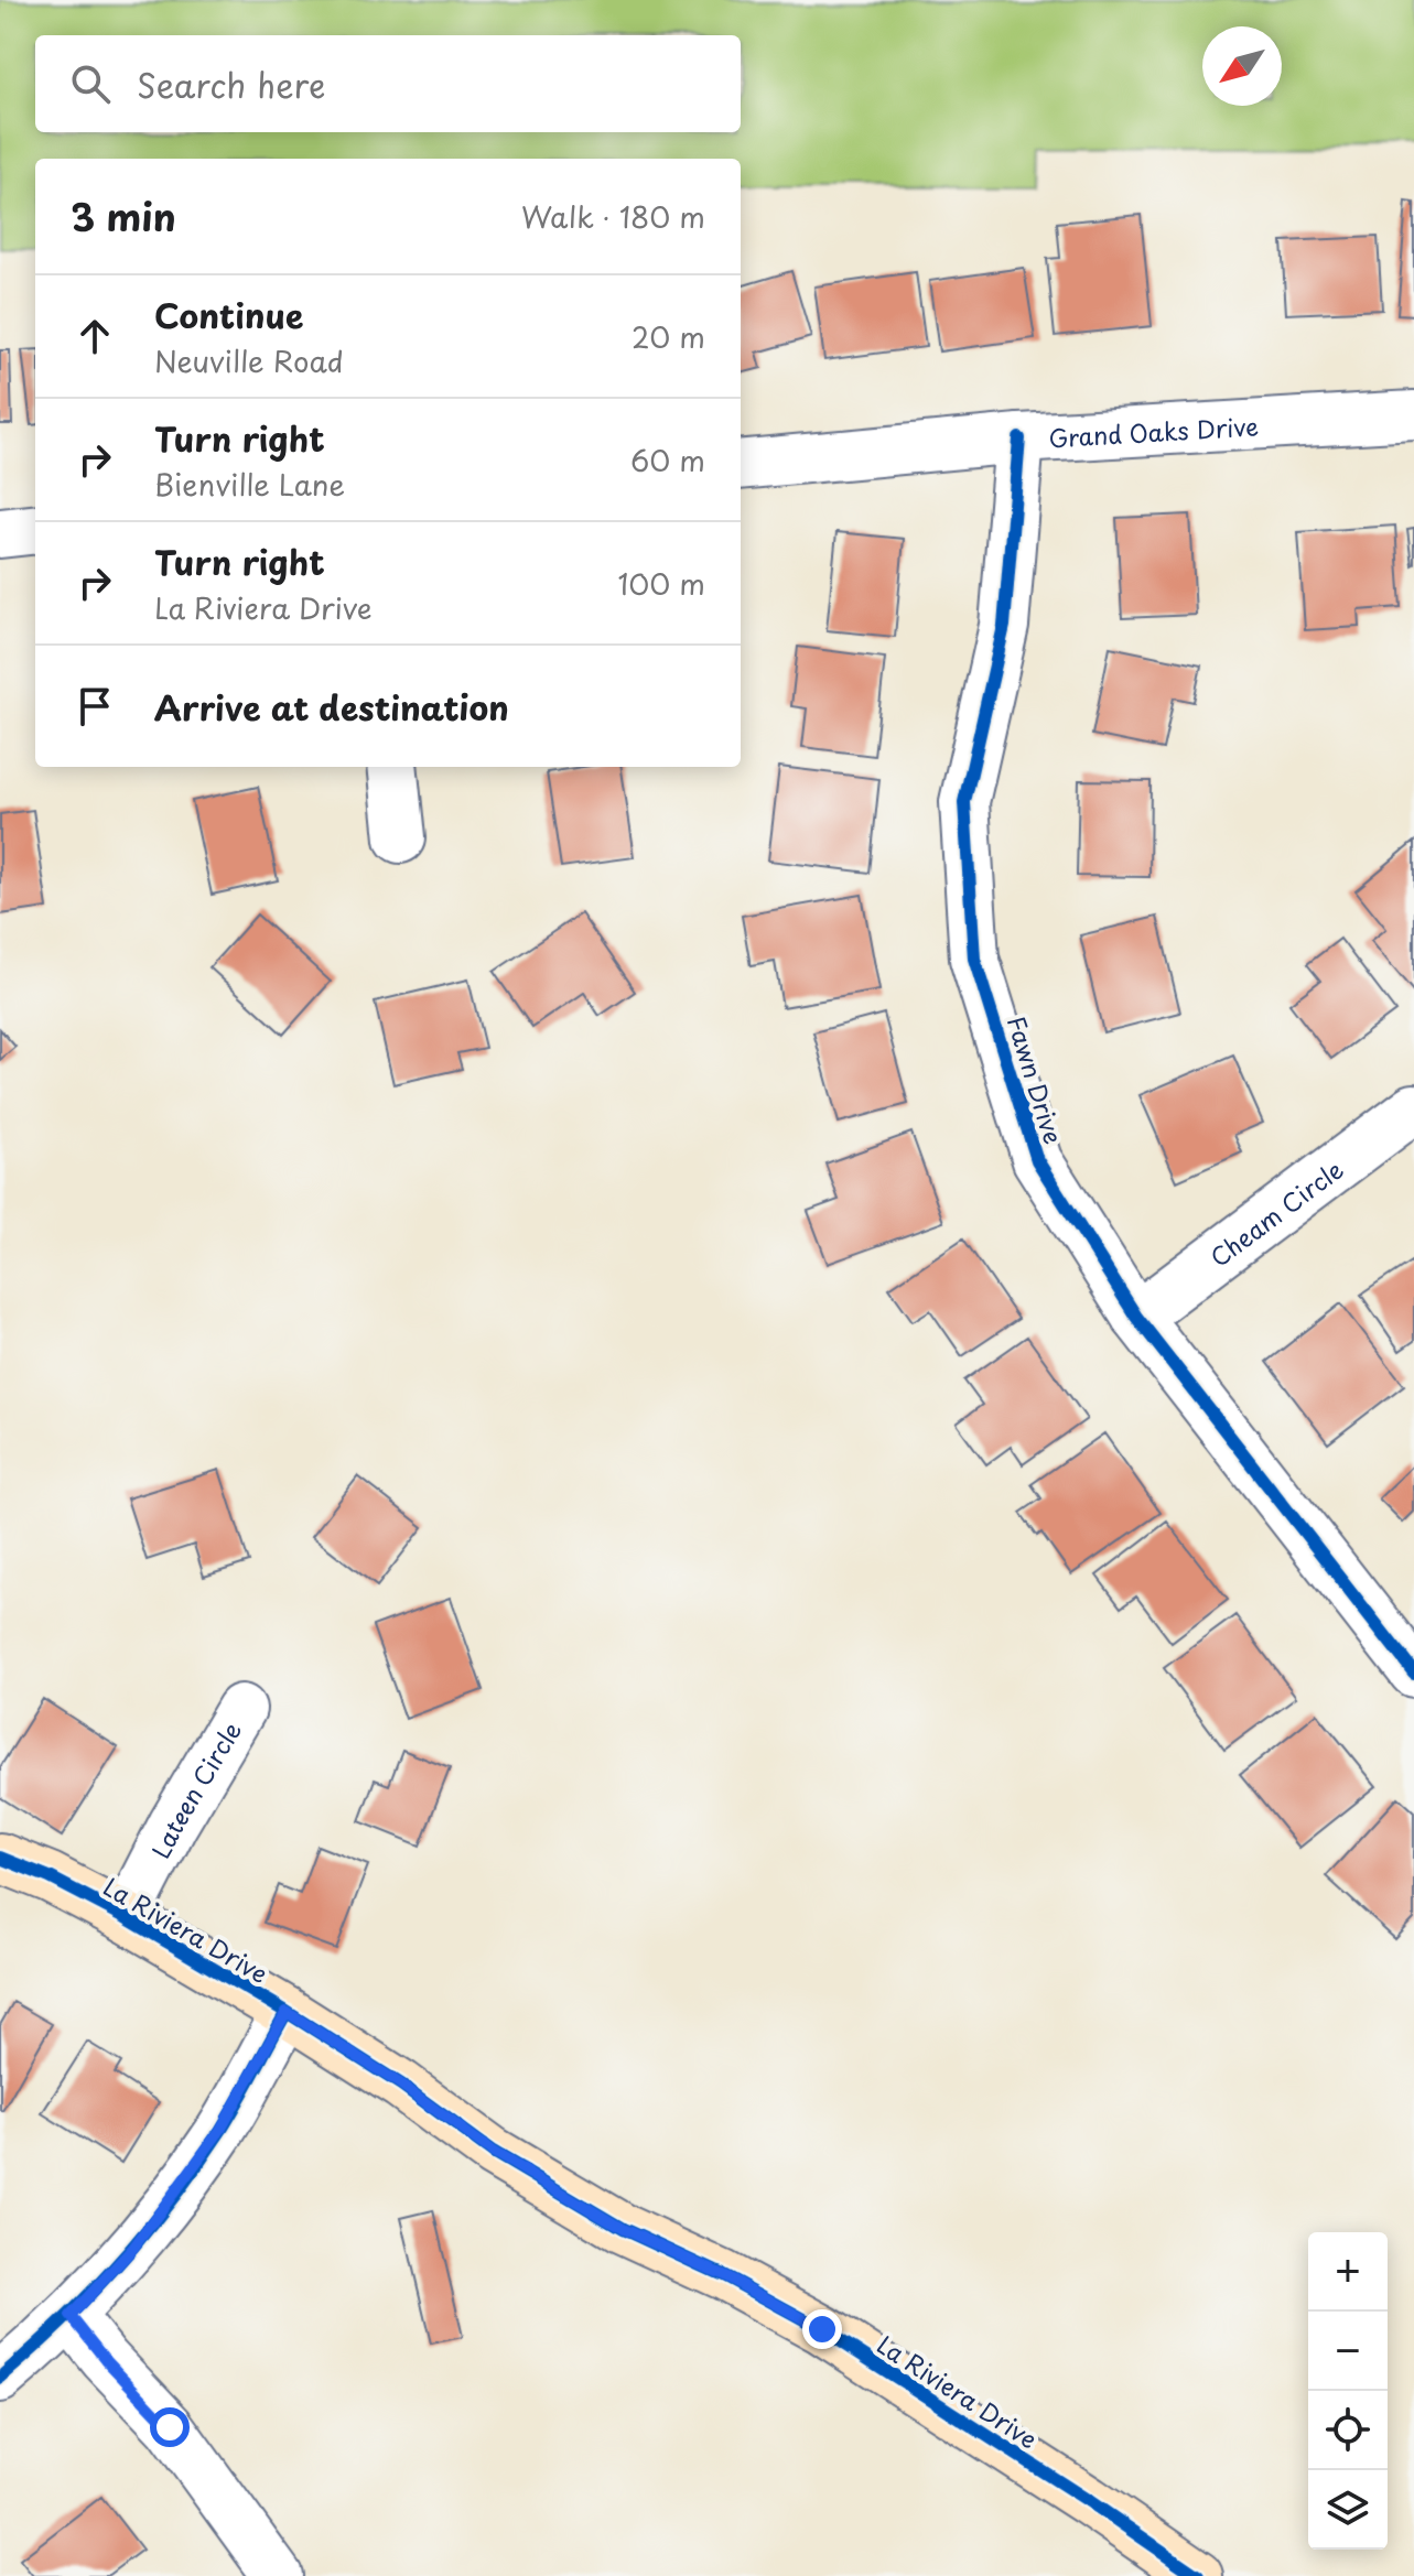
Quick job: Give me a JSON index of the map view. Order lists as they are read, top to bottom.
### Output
{
  "streets": {
    "street": [
      "Grand Oaks Drive",
      "Fawn Drive",
      "Cheam Circle",
      "Lateen Circle",
      "La Riviera Drive"
    ]
  },
  "crossings": [
    ["Grand Oaks Drive", "Fawn Drive"],
    ["Fawn Drive", "Cheam Circle"],
    ["Lateen Circle", "La Riviera Drive"]
  ],
  "north": "bottom left",
  "page": {
    "search": "Search here",
    "heading": ["3 min", "Walk · 180 m"],
    "list": [
      ["Continue", "Neuville Road", "20 m"],
      ["Turn right", "Bienville Lane", "60 m"],
      ["Turn right", "La Riviera Drive", "100 m"],
      "Arrive at destination"
    ],
    "map_buttons": ["+", "−"]
  }
}
